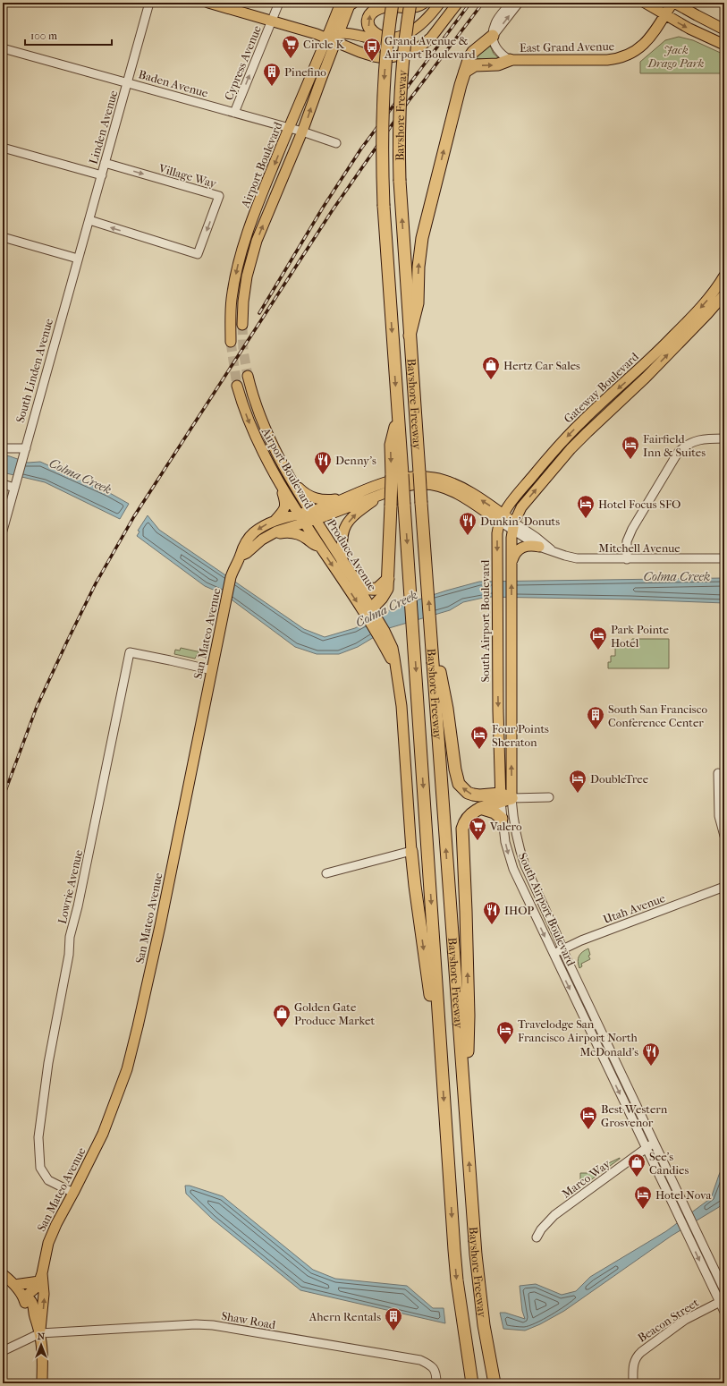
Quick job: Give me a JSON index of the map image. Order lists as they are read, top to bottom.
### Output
{
  "streets": {
    "highway": ["Bayshore Freeway"],
    "main road": [
      "East Grand Avenue",
      "Airport Boulevard",
      "Gateway Boulevard",
      "Produce Avenue",
      "South Airport Boulevard",
      "San Mateo Avenue"
    ],
    "street": [
      "Cypress Avenue",
      "Baden Avenue",
      "Linden Avenue",
      "Village Way",
      "South Linden Avenue",
      "Mitchell Avenue",
      "Lowrie Avenue",
      "Utah Avenue",
      "Marco Way",
      "Shaw Road",
      "Beacon Street"
    ]
  },
  "crossings": [
    ["Cypress Avenue", "Baden Avenue"],
    ["Baden Avenue", "Linden Avenue"],
    ["Baden Avenue", "Airport Boulevard"],
    ["Linden Avenue", "Village Way"],
    ["Linden Avenue", "South Linden Avenue"],
    ["Airport Boulevard", "Produce Avenue"],
    ["Airport Boulevard", "San Mateo Avenue"],
    ["Gateway Boulevard", "Mitchell Avenue"],
    ["Gateway Boulevard", "South Airport Boulevard"],
    ["Mitchell Avenue", "South Airport Boulevard"],
    ["Produce Avenue", "San Mateo Avenue"],
    ["South Airport Boulevard", "Utah Avenue"],
    ["South Airport Boulevard", "Marco Way"],
    ["South Airport Boulevard", "Beacon Street"],
    ["San Mateo Avenue", "Lowrie Avenue"],
    ["San Mateo Avenue", "Shaw Road"]
  ],
  "one_way": ["Cypress Avenue"],
  "water": ["Colma Creek"],
  "parks": ["Jack Drago Park"],
  "places": {
    "supermarket": ["Circle K", "Valero"],
    "bus stop": ["Grand Avenue & Airport Boulevard"],
    "building": ["Pinefino", "South San Francisco Conference Center", "Ahern Rentals"],
    "shop": ["Hertz Car Sales", "Golden Gate Produce Market", "See's Candies"],
    "hotel": [
      "Fairfield Inn & Suites",
      "Hotel Focus SFO",
      "Park Pointe Hotel",
      "Four Points Sheraton",
      "DoubleTree",
      "Travelodge San Francisco Airport North",
      "Best Western Grosvenor",
      "Hotel Nova"
    ],
    "restaurant": [
      "Denny's",
      "Dunkin' Donuts",
      "IHOP",
      "McDonald's"
    ]
  },
  "scale_bar": "100 m",
  "north": "top"
}
